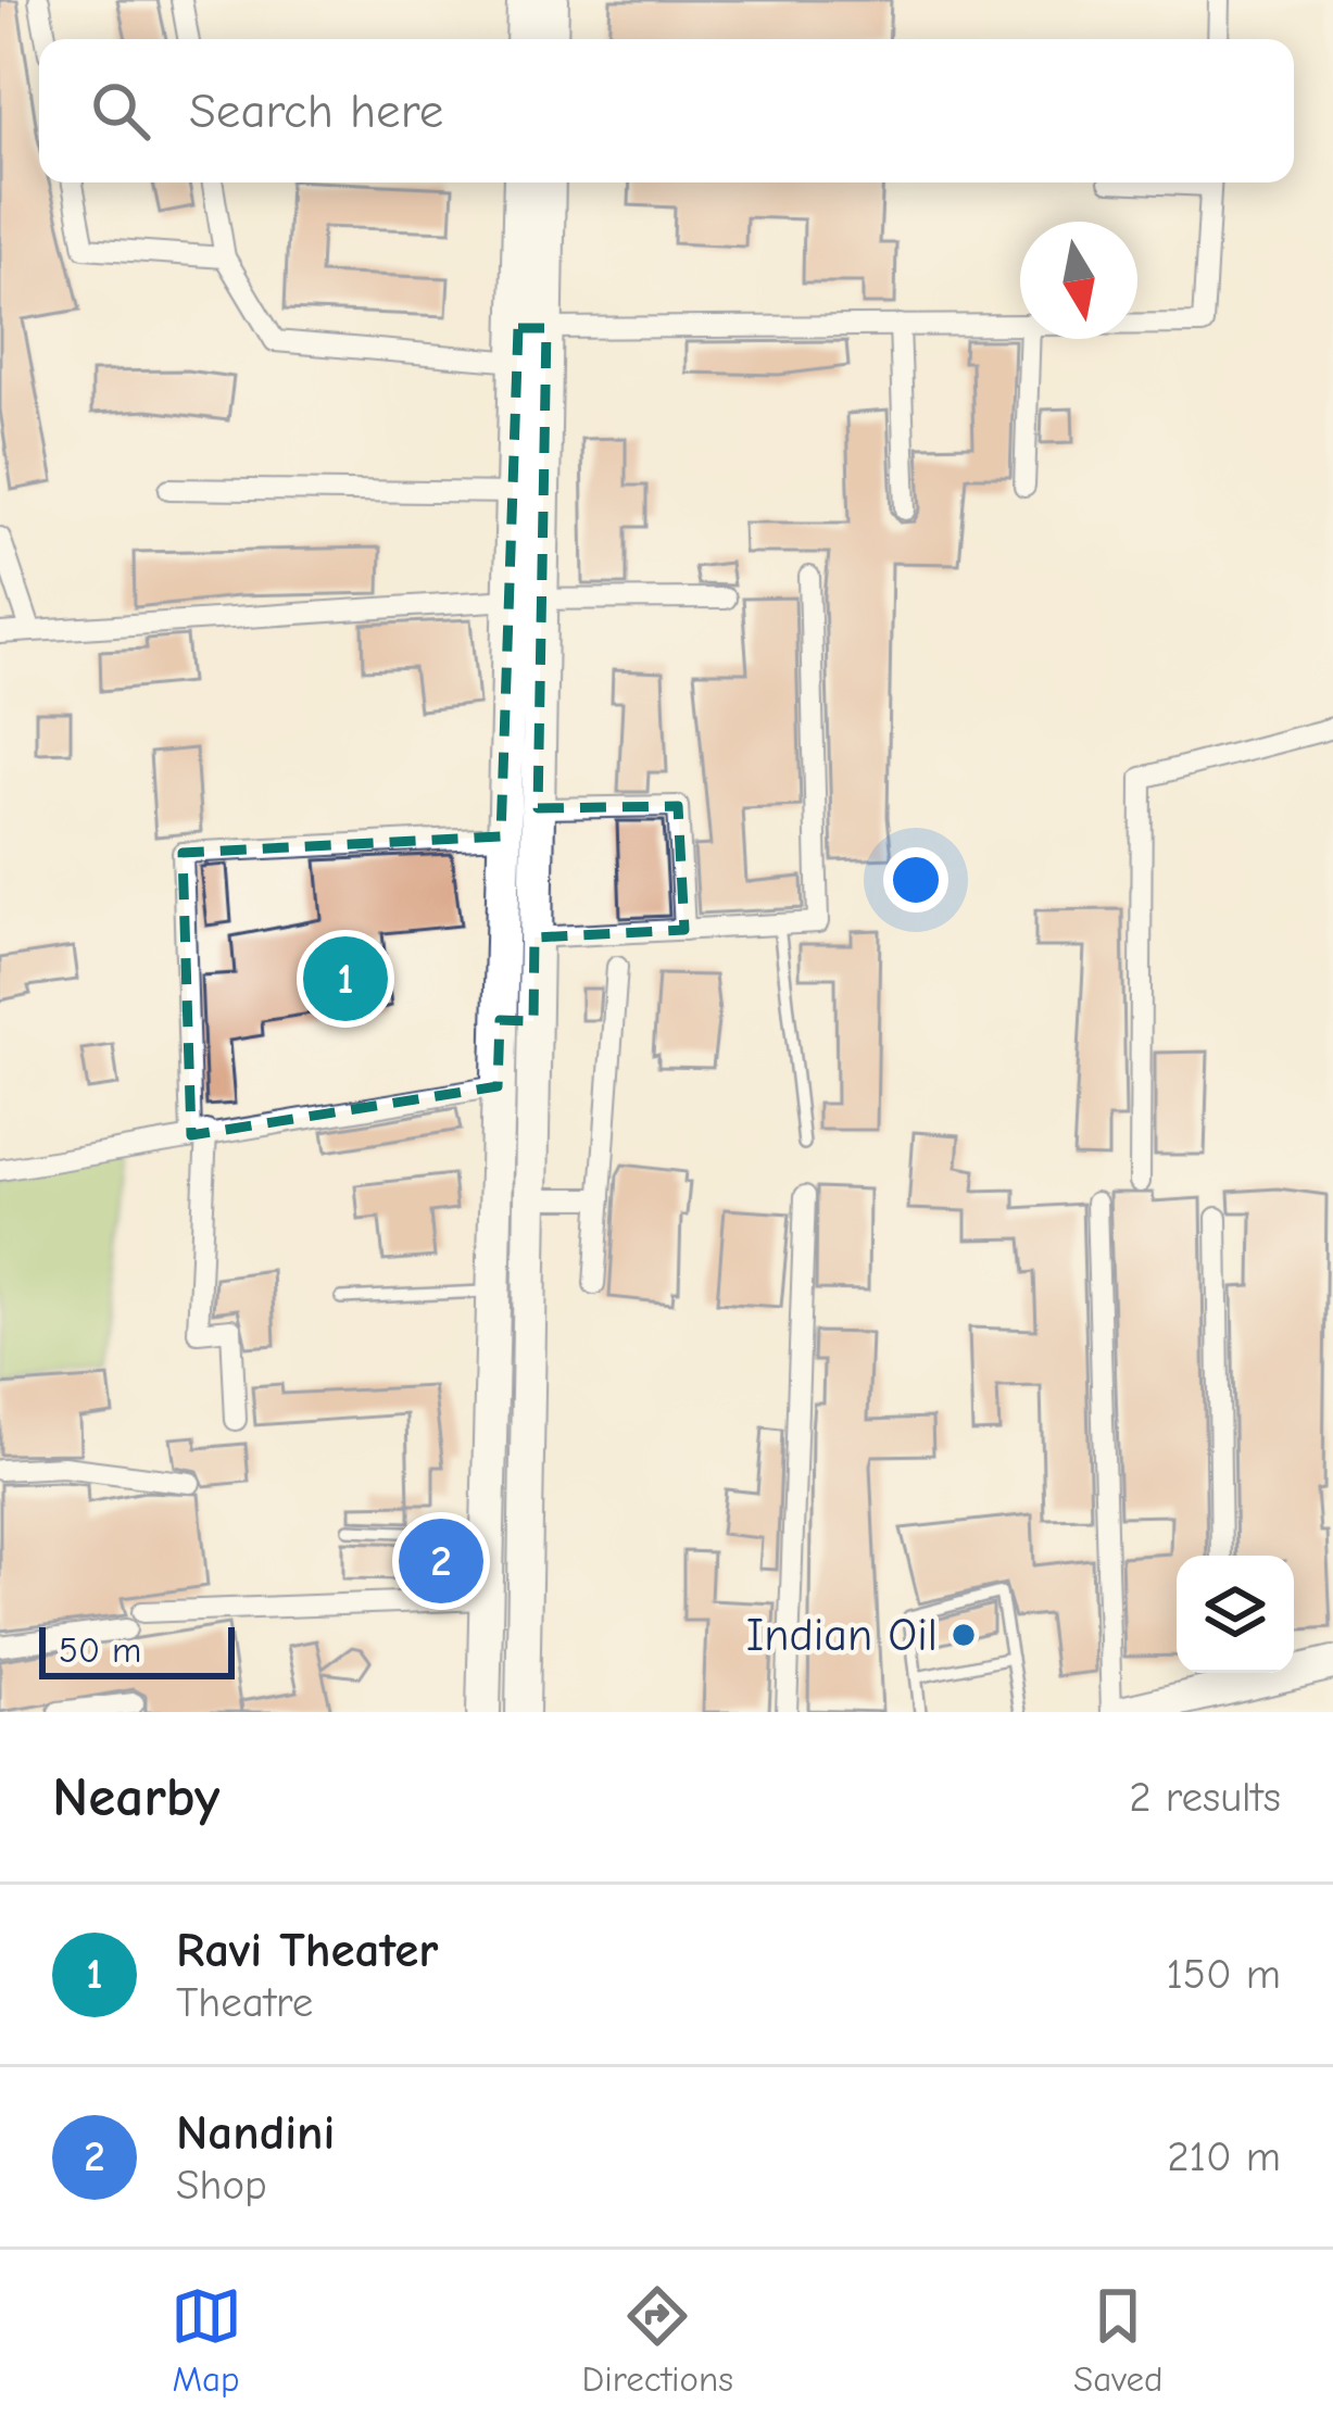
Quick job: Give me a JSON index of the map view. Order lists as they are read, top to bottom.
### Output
{
  "places": ["Indian Oil"],
  "scale_bar": "50 m",
  "north": "bottom",
  "page": {
    "search": "Search here",
    "pins": ["1", "2"],
    "scale": "50 m",
    "heading": ["Nearby", "2 results"],
    "list": [
      {
        "mark": "1",
        "name": "Ravi Theater",
        "note": "Theatre",
        "value": "150 m"
      },
      {
        "mark": "2",
        "name": "Nandini",
        "note": "Shop",
        "value": "210 m"
      }
    ],
    "nav": ["Map", "Directions", "Saved"]
  }
}
